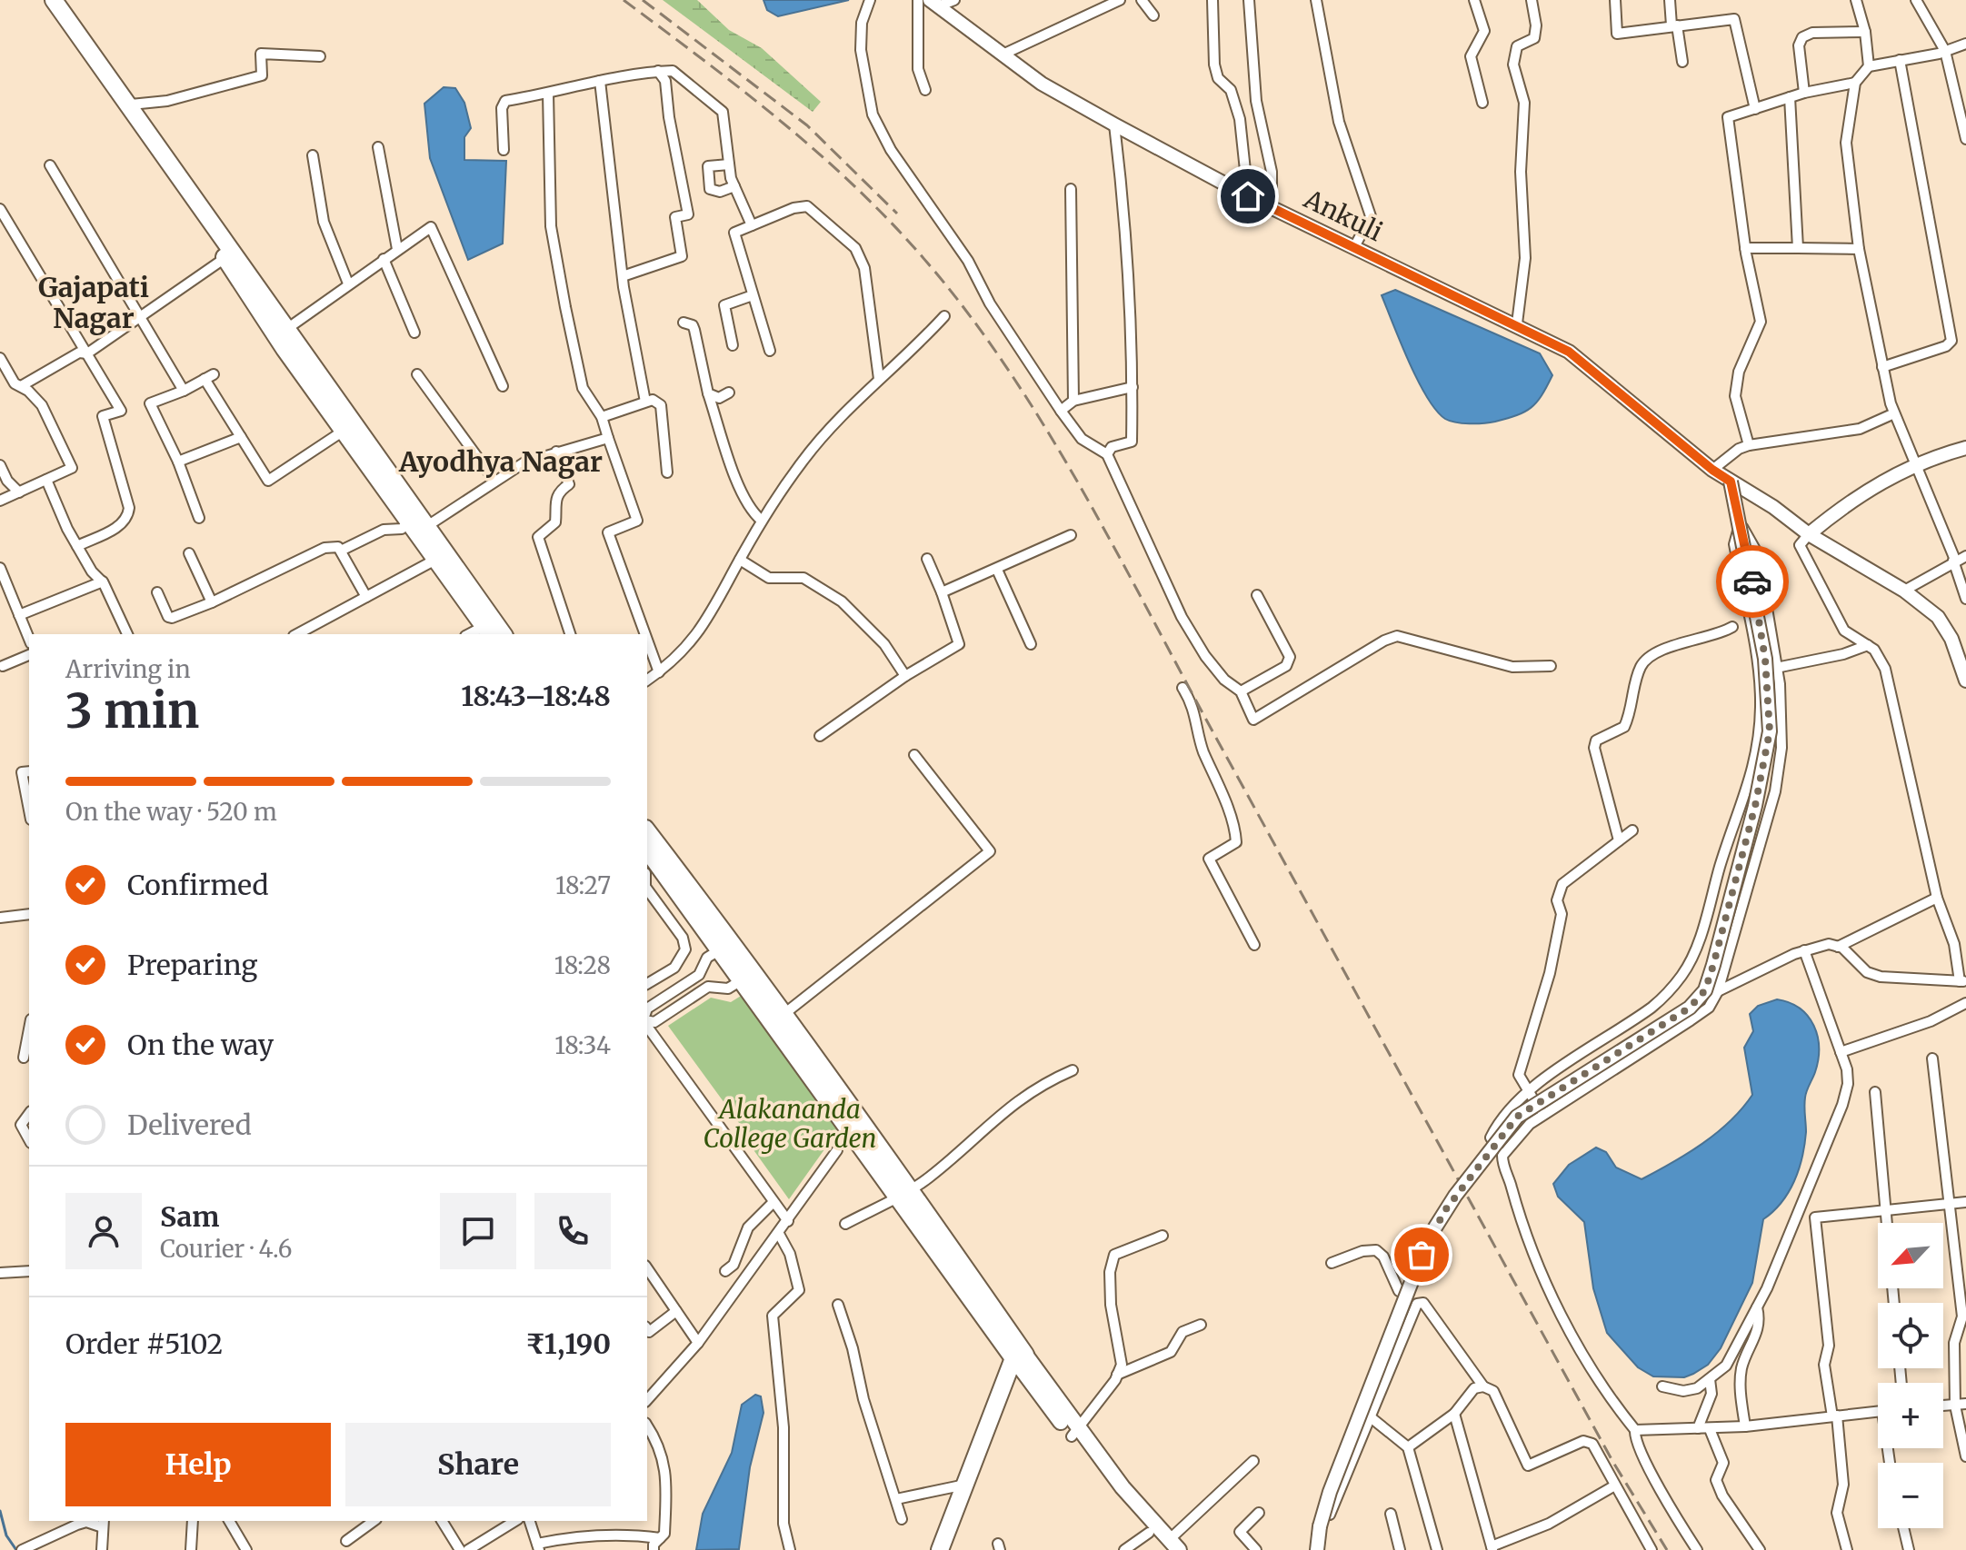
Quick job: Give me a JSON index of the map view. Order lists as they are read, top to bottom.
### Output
{
  "streets": {
    "main road": ["Ankuli"]
  },
  "districts": ["Gajapati Nagar", "Ayodhya Nagar"],
  "parks": ["Alakananda College Garden"],
  "north": "bottom left",
  "page": {
    "heading": ["3 min", "Arriving in", "18:43–18:48"],
    "panel": [
      "Sam",
      "Courier · 4.6",
      "Order #5102",
      "₹1,190"
    ],
    "bar": "On the way · 520 m",
    "list": [
      ["Confirmed", "18:27"],
      ["Preparing", "18:28"],
      ["On the way", "18:34"],
      "Delivered"
    ],
    "map_buttons": ["+", "−"],
    "buttons": ["Help", "Share"]
  }
}
